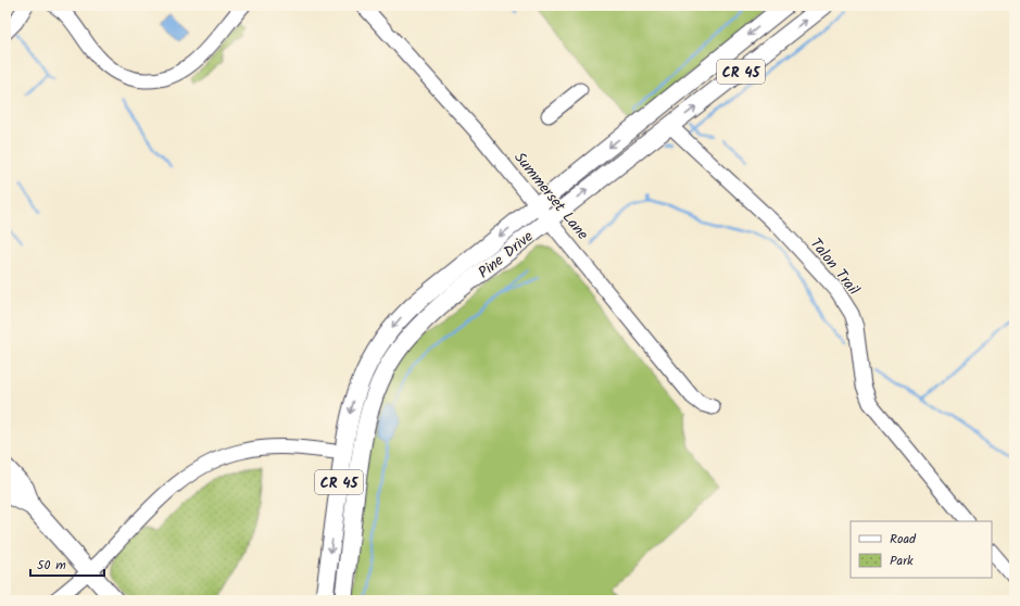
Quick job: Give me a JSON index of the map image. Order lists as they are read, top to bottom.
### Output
{
  "streets": {
    "main road": ["CR 45", "Pine Drive"],
    "street": ["Summerset Lane", "Talon Trail"]
  },
  "crossings": [
    ["Summerset Lane", "Pine Drive"],
    ["Pine Drive", "Talon Trail"]
  ],
  "legend": ["Road", "Park"],
  "scale_bar": "50 m"
}
